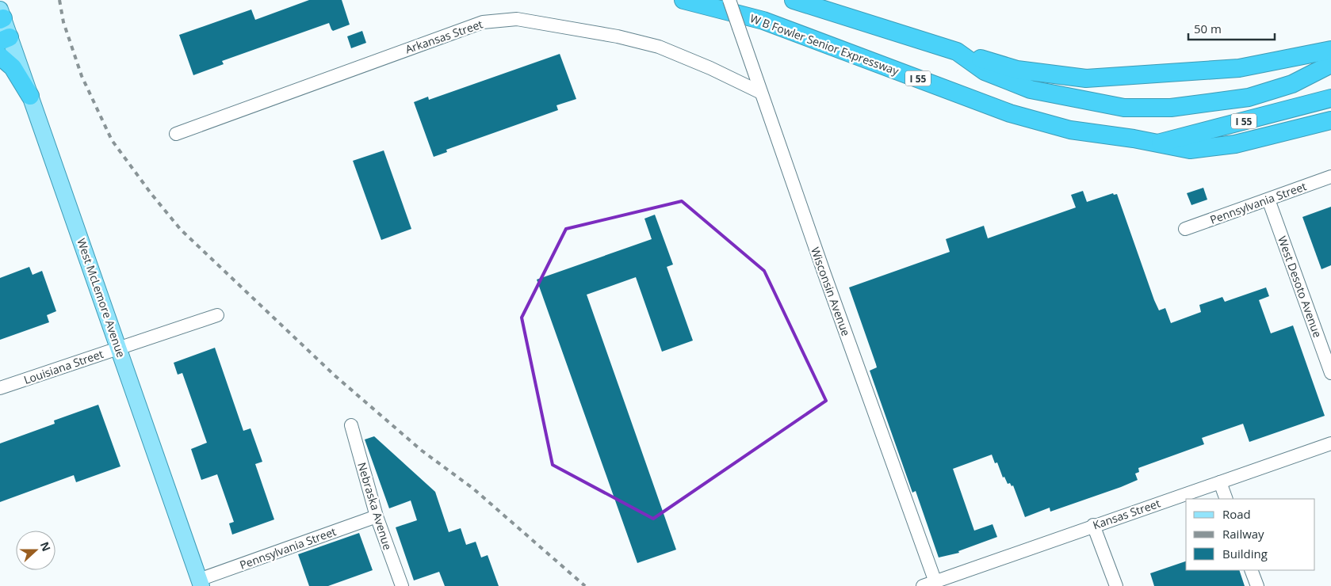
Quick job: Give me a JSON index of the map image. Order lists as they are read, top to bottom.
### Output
{
  "streets": {
    "highway": ["W B Fowler Senior Expressway", "I 55"],
    "main road": ["West McLemore Avenue"],
    "street": [
      "Arkansas Street",
      "Pennsylvania Street",
      "West Desoto Avenue",
      "Wisconsin Avenue",
      "Louisiana Street",
      "Nebraska Avenue",
      "Kansas Street"
    ]
  },
  "crossings": [
    ["Arkansas Street", "Wisconsin Avenue"],
    ["Pennsylvania Street", "West Desoto Avenue"],
    ["Pennsylvania Street", "West McLemore Avenue"],
    ["Pennsylvania Street", "Nebraska Avenue"],
    ["Wisconsin Avenue", "Kansas Street"],
    ["West McLemore Avenue", "Louisiana Street"]
  ],
  "legend": ["Road", "Railway", "Building"],
  "scale_bar": "50 m",
  "north": "right"
}
